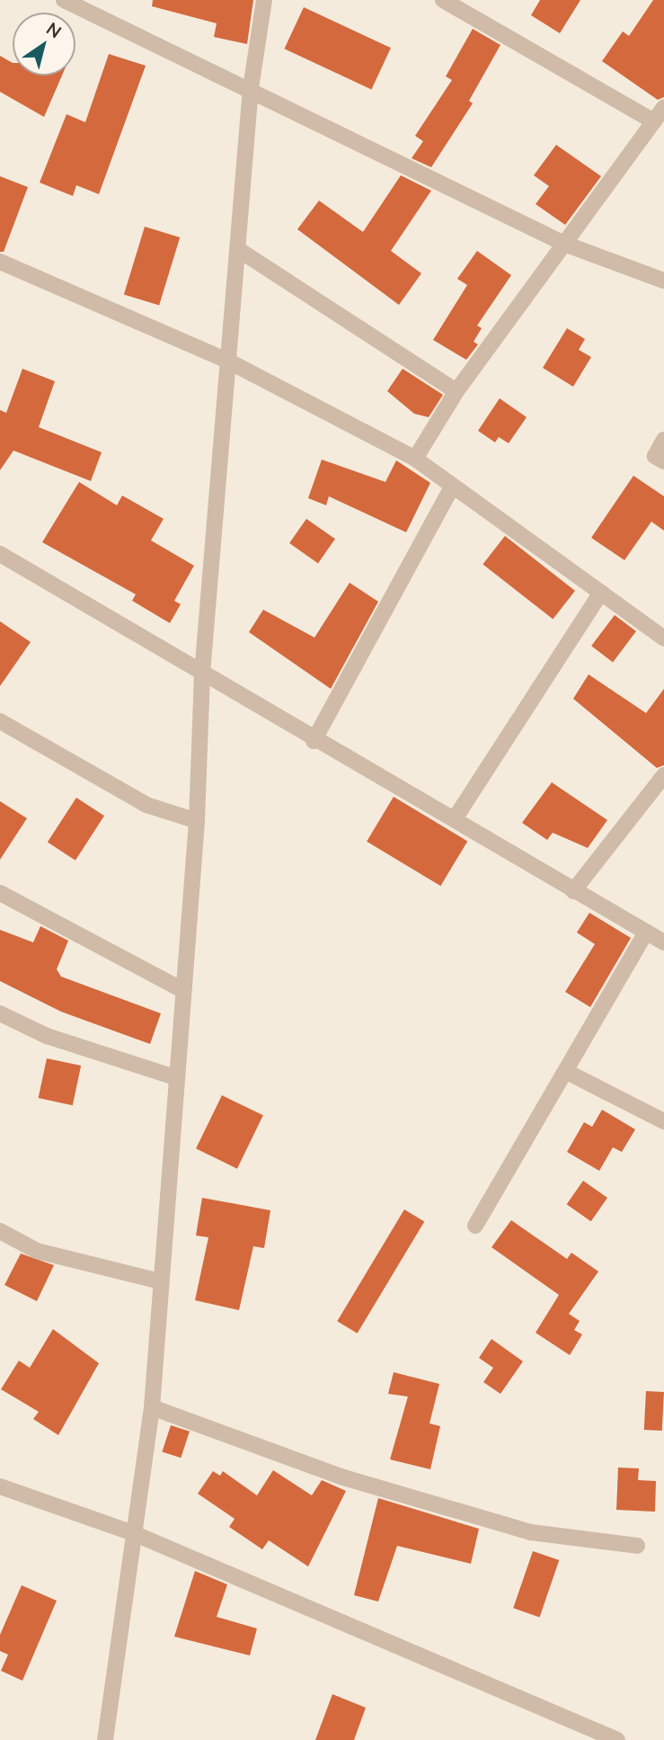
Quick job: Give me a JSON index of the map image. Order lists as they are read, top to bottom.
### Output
{
  "north": "top right"
}
